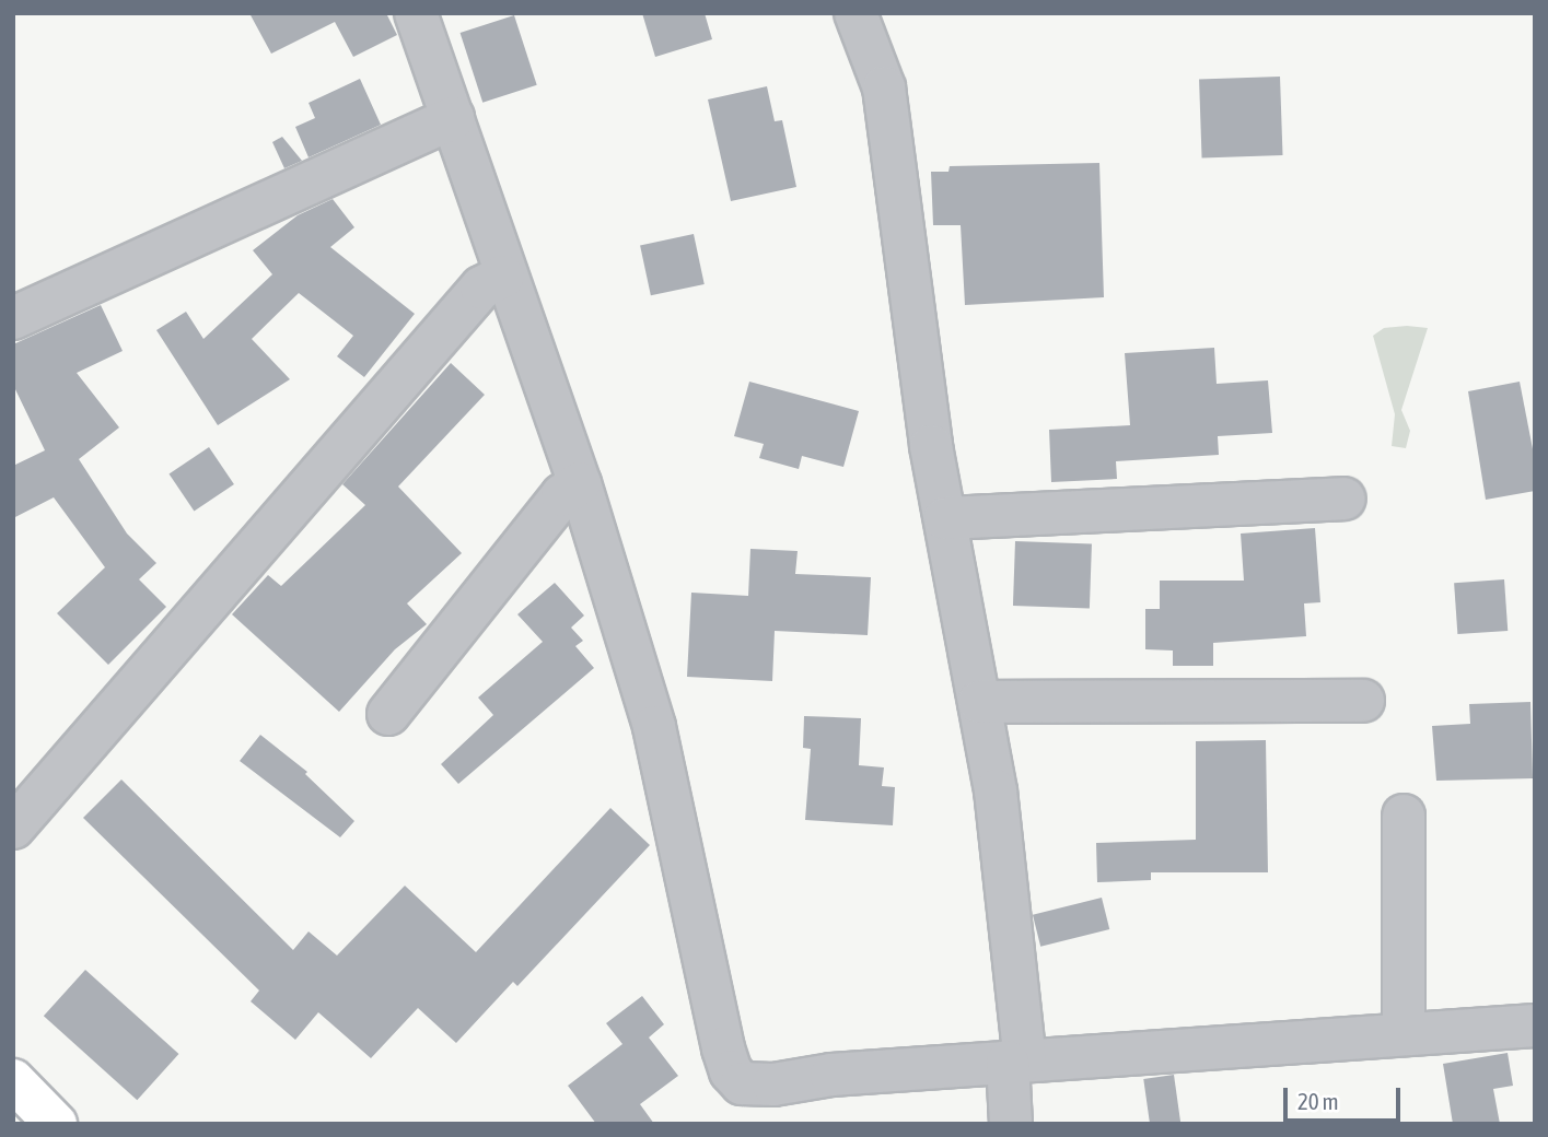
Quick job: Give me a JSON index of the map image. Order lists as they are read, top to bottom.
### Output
{
  "scale_bar": "20 m"
}
